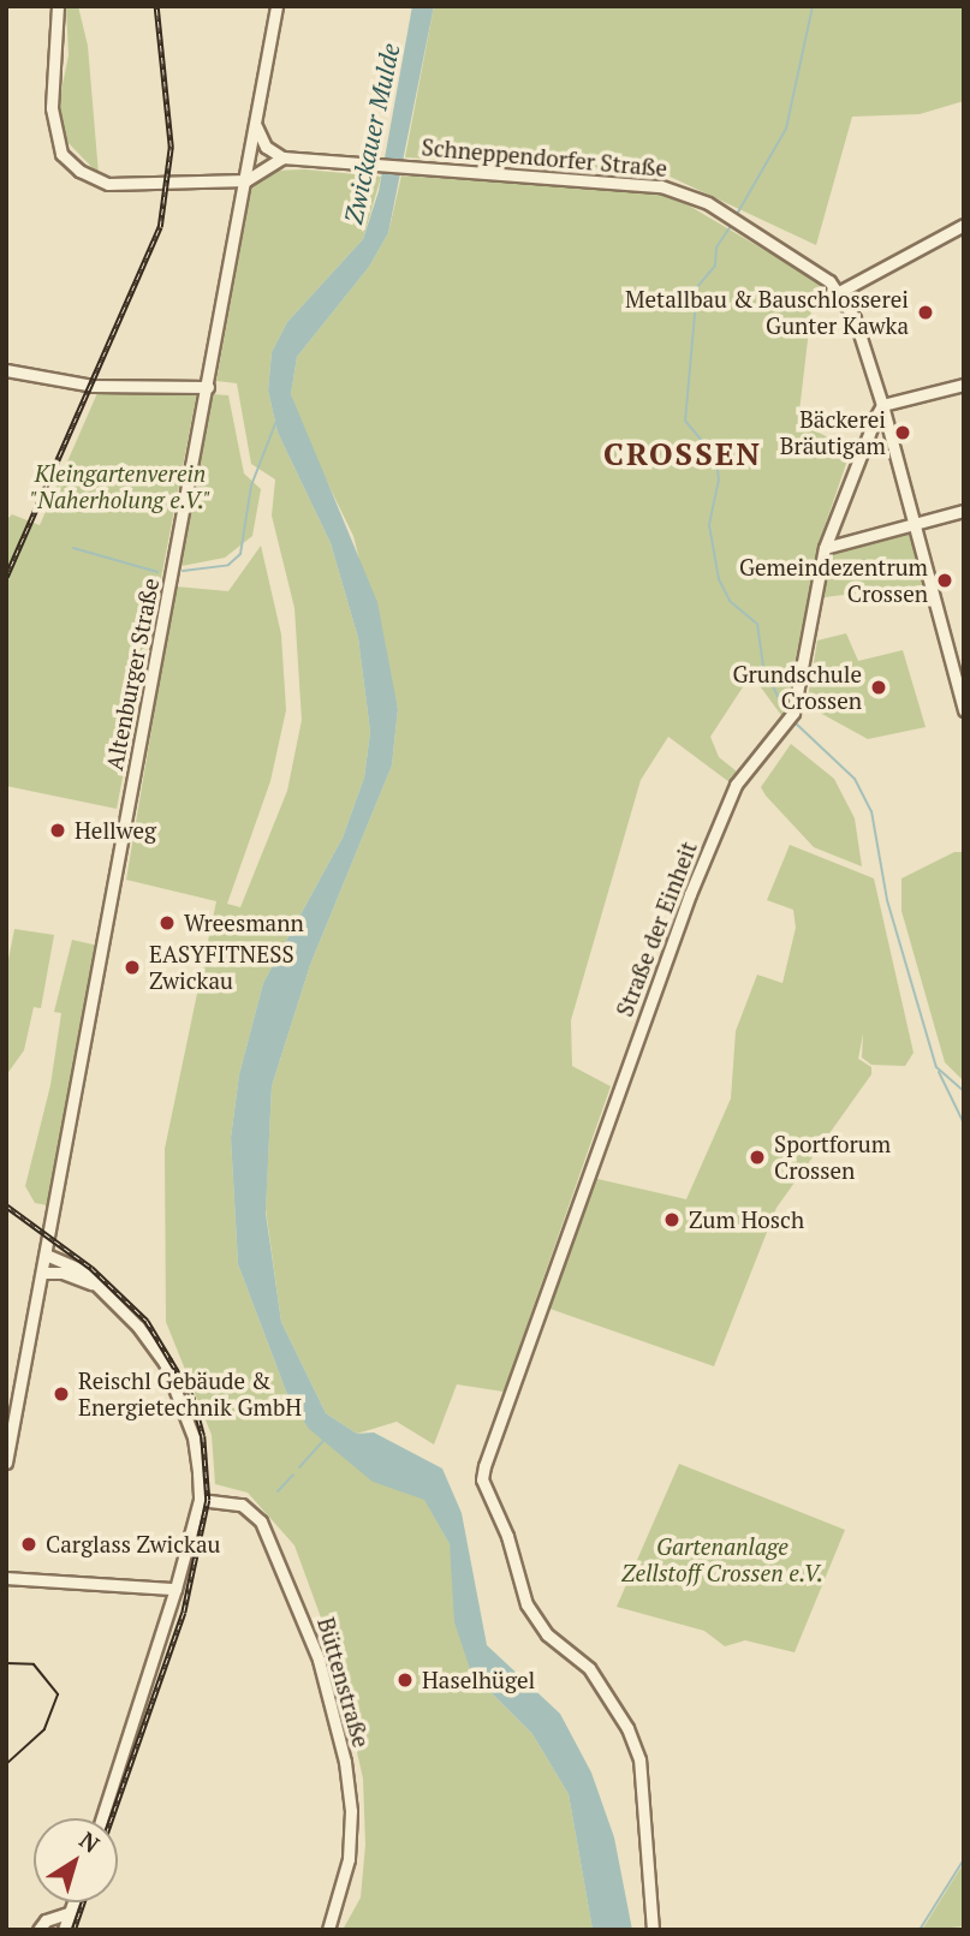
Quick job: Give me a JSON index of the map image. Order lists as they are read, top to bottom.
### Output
{
  "streets": {
    "street": [
      "Schneppendorfer Straße",
      "Altenburger Straße",
      "Straße der Einheit",
      "Büttenstraße"
    ]
  },
  "crossings": [
    ["Schneppendorfer Straße", "Straße der Einheit"]
  ],
  "districts": ["CROSSEN"],
  "water": ["Zwickauer Mulde"],
  "parks": ["Kleingartenverein \"Naherholung e.V.\"", "Gartenanlage Zellstoff Crossen e.V."],
  "places": [
    "Metallbau & Bauschlosserei Gunter Kawka",
    "Bäckerei Bräutigam",
    "Gemeindezentrum Crossen",
    "Grundschule Crossen",
    "Hellweg",
    "Wreesmann",
    "EASYFITNESS Zwickau",
    "Sportforum Crossen",
    "Zum Hosch",
    "Reischl Gebäude & Energietechnik GmbH",
    "Carglass Zwickau",
    "Haselhügel"
  ],
  "north": "top right"
}
